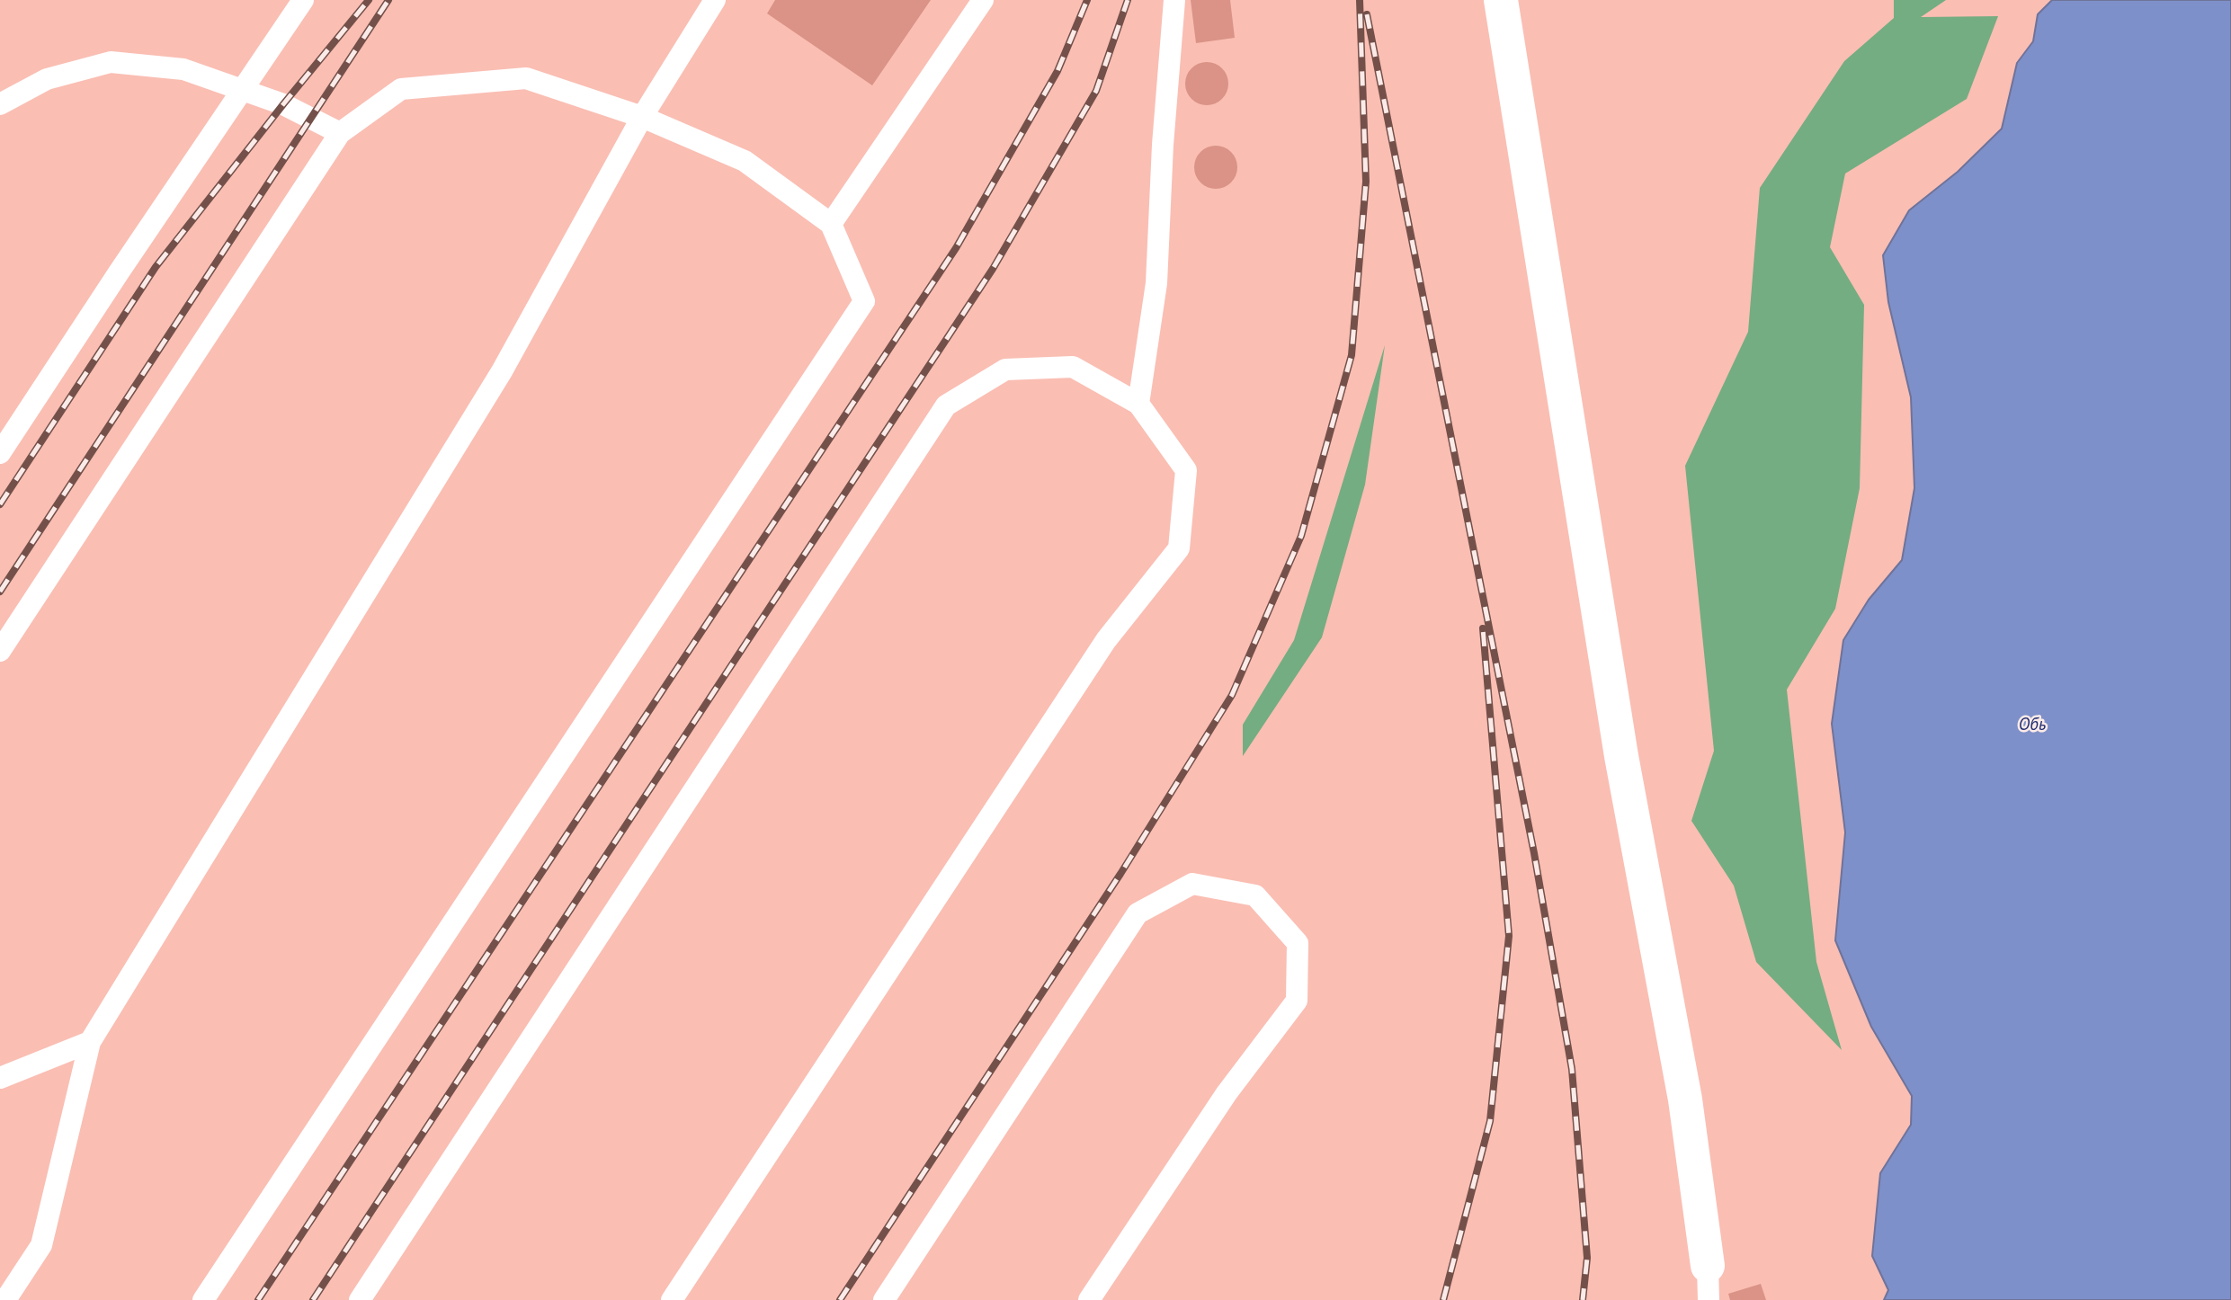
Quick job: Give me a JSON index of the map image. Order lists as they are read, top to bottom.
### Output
{
  "water": ["Обь"]
}
